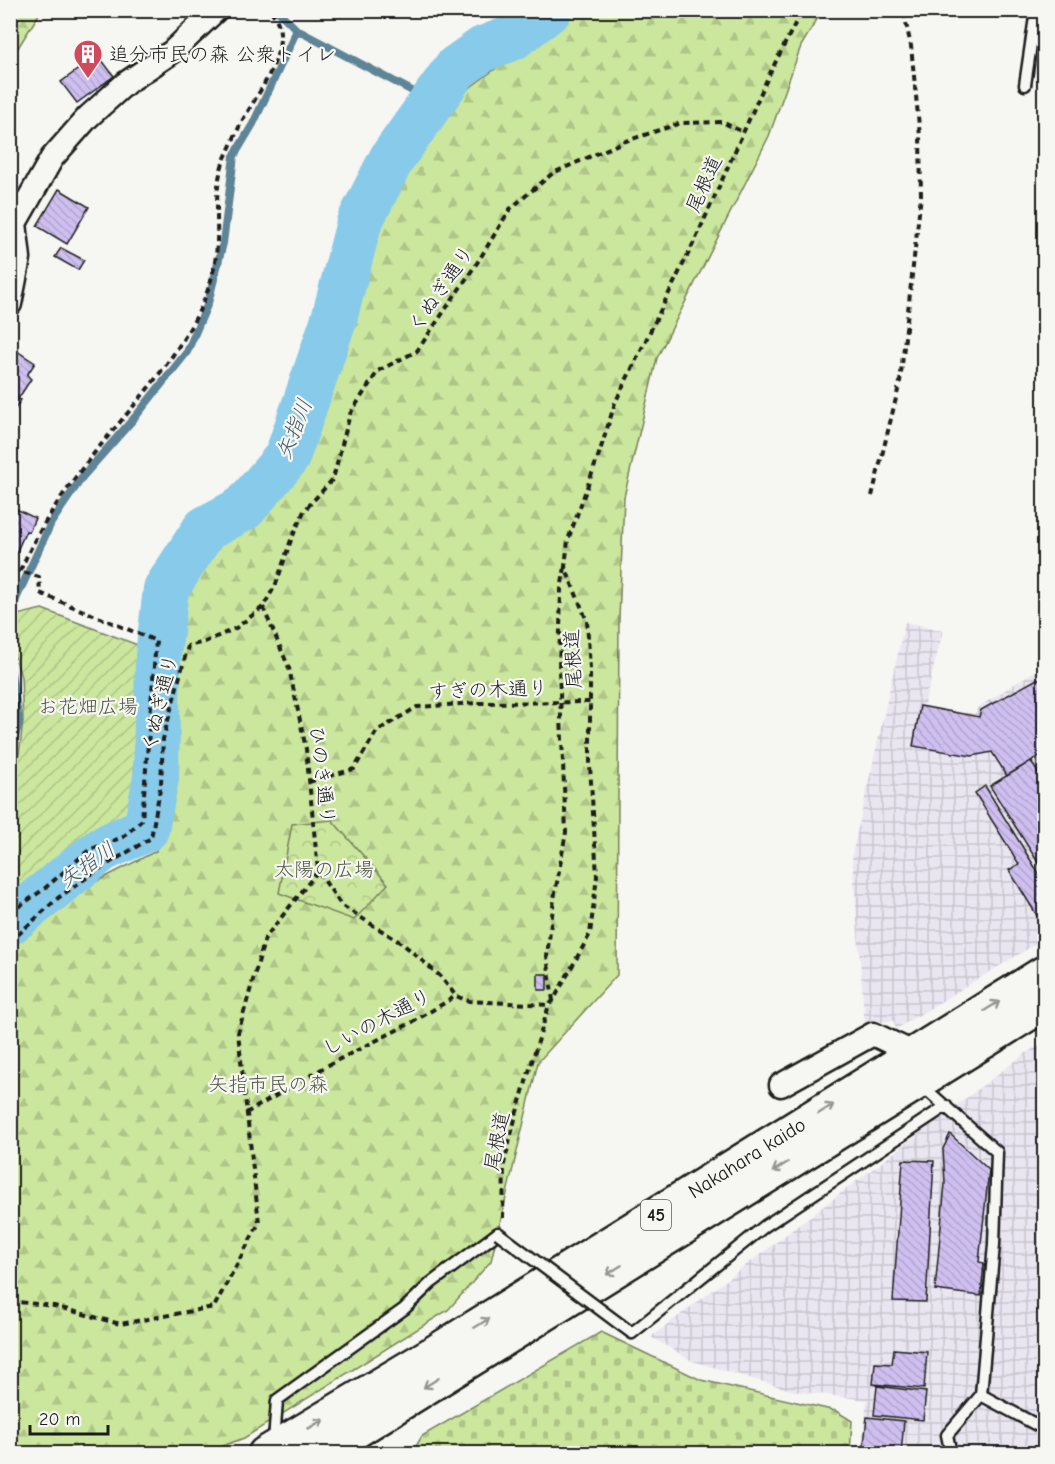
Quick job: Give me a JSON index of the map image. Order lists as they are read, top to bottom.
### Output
{
  "streets": {
    "main road": ["Nakahara kaido", "45"],
    "path": [
      "尾根道",
      "くぬぎ通り",
      "すぎの木通り",
      "ひのき通り",
      "しいの木通り"
    ]
  },
  "crossings": [
    ["尾根道", "くぬぎ通り"],
    ["尾根道", "すぎの木通り"],
    ["尾根道", "しいの木通り"],
    ["くぬぎ通り", "ひのき通り"],
    ["すぎの木通り", "ひのき通り"],
    ["ひのき通り", "しいの木通り"]
  ],
  "water": ["矢指川"],
  "parks": ["お花畑広場", "太陽の広場", "矢指市民の森"],
  "places": {
    "building": ["追分市民の森 公衆トイレ"]
  },
  "scale_bar": "20 m"
}
